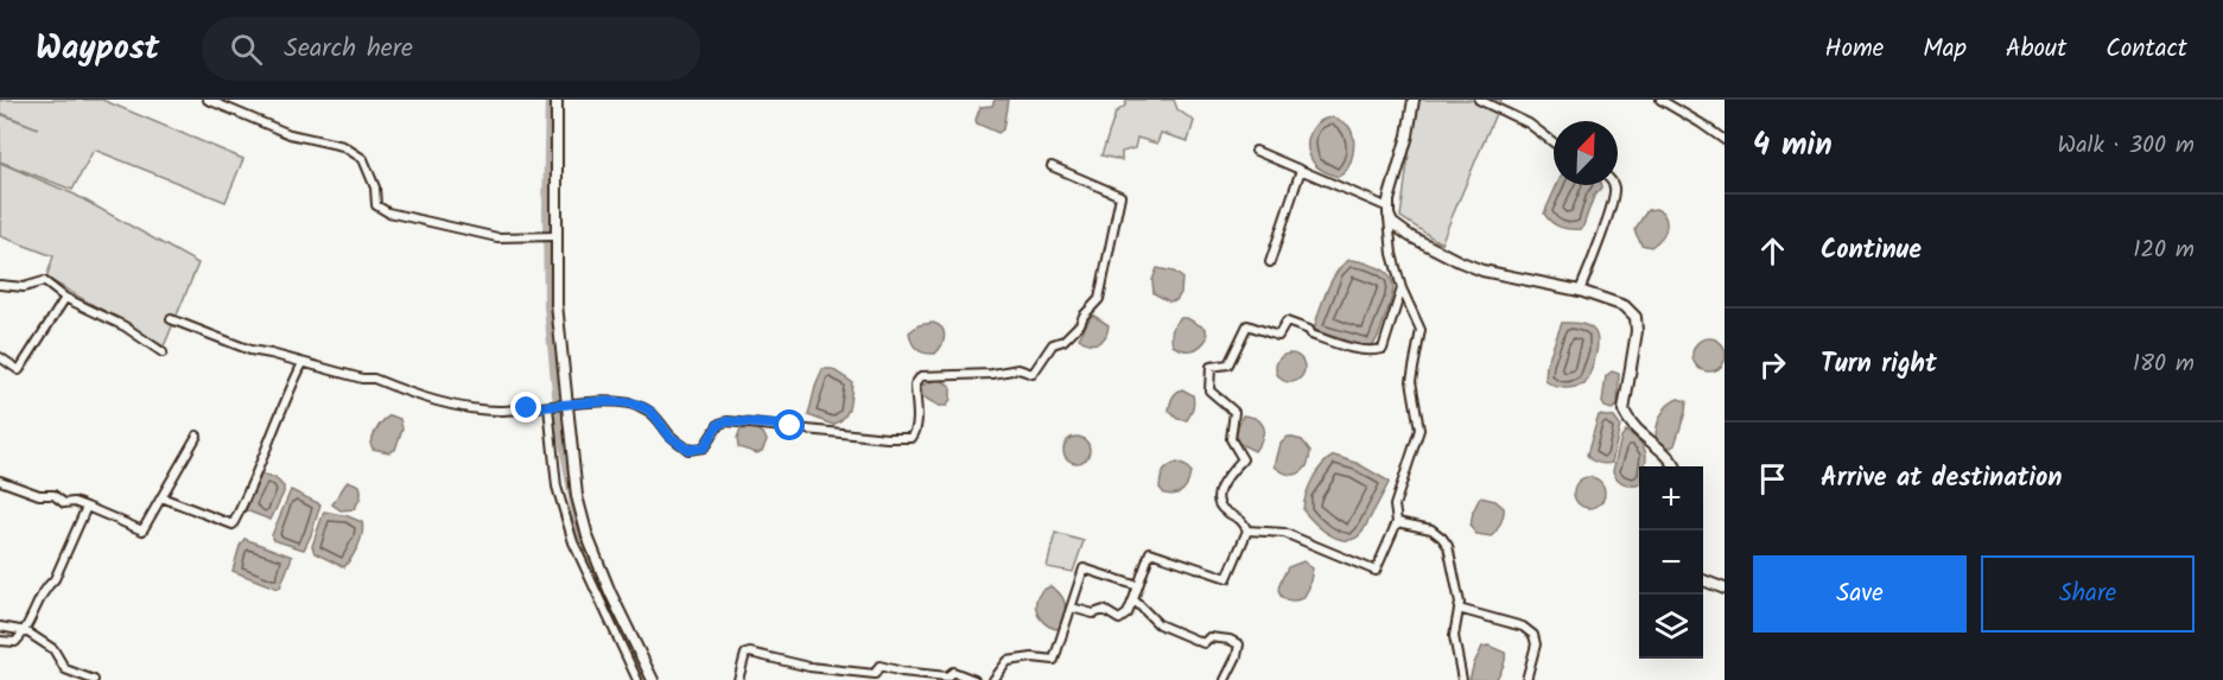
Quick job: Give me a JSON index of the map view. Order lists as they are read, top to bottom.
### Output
{
  "north": "top right",
  "page": {
    "header": "Waypost",
    "search": "Search here",
    "nav": [
      "Home",
      "Map",
      "About",
      "Contact"
    ],
    "heading": ["4 min", "Walk · 300 m"],
    "list": [
      ["Continue", "120 m"],
      ["Turn right", "180 m"],
      "Arrive at destination"
    ],
    "map_buttons": ["+", "−"],
    "buttons": ["Save", "Share"]
  }
}
